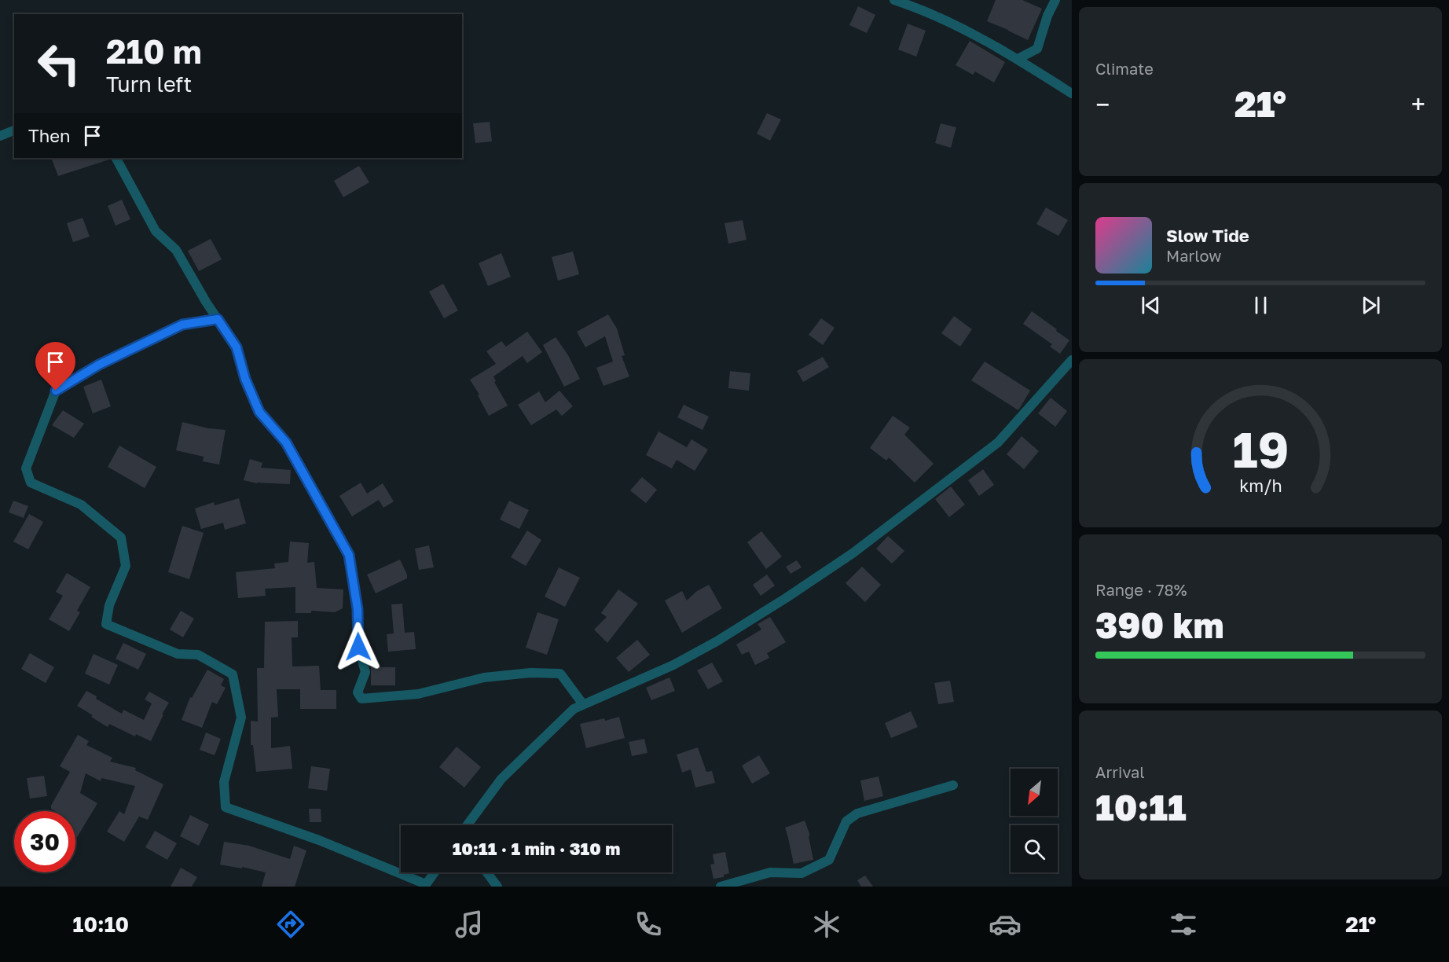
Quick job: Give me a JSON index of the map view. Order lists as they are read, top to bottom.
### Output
{
  "north": "bottom left",
  "page": {
    "tile": [
      "Climate",
      ["Range · 78%", "390 km"],
      ["Arrival", "10:11"]
    ],
    "turn": ["210 m", "Turn left"],
    "heat": ["−", "21°", "+"],
    "then": "Then",
    "song": ["Slow Tide", "Marlow"],
    "limit": "30",
    "trip": "10:11 · 1 min · 310 m",
    "tabs": ["10:10", "21°"],
    "gauge": ["19", "km/h"]
  }
}
